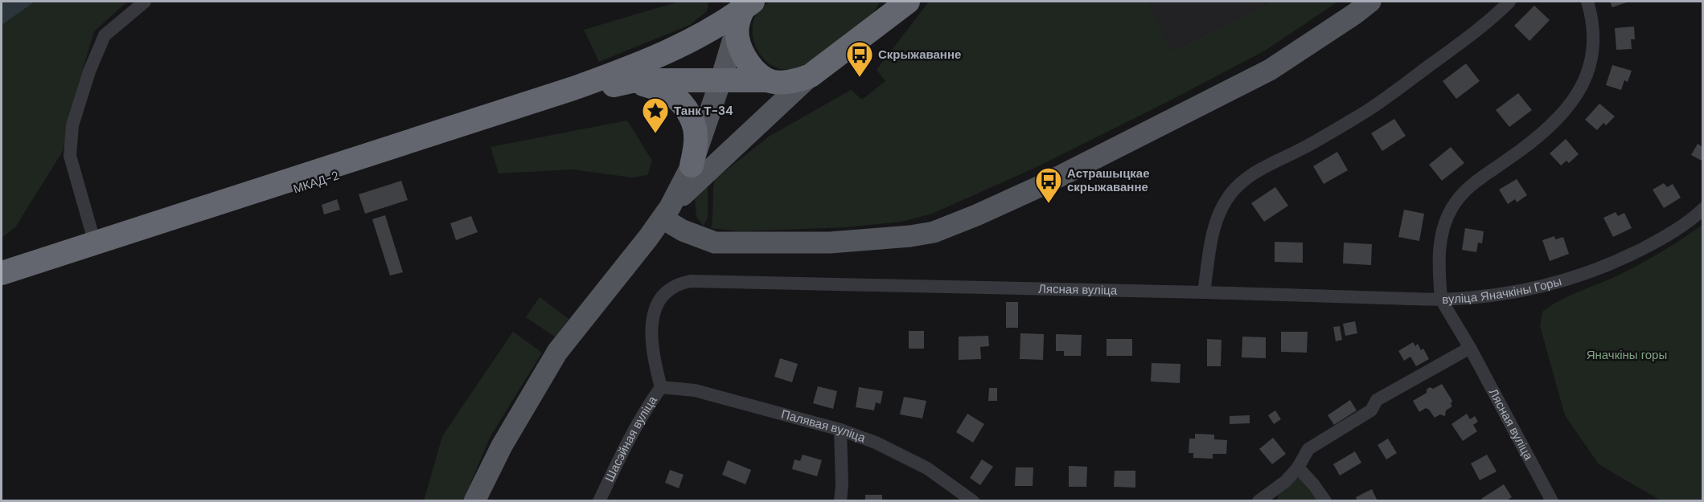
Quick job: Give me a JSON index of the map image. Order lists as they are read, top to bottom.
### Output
{
  "streets": {
    "highway": ["МКАД-2"],
    "street": [
      "вуліца Яначкіны Горы",
      "Лясная вуліца",
      "Палявая вуліца",
      "Шасэйная вуліца"
    ]
  },
  "crossings": [
    ["вуліца Яначкіны Горы", "Лясная вуліца"],
    ["Лясная вуліца", "Шасэйная вуліца"],
    ["Палявая вуліца", "Шасэйная вуліца"]
  ],
  "parks": ["Яначкіны горы"],
  "places": {
    "bus stop": ["Скрыжаванне", "Астрашыцкае скрыжаванне"],
    "place": ["Танк Т-34"]
  }
}
